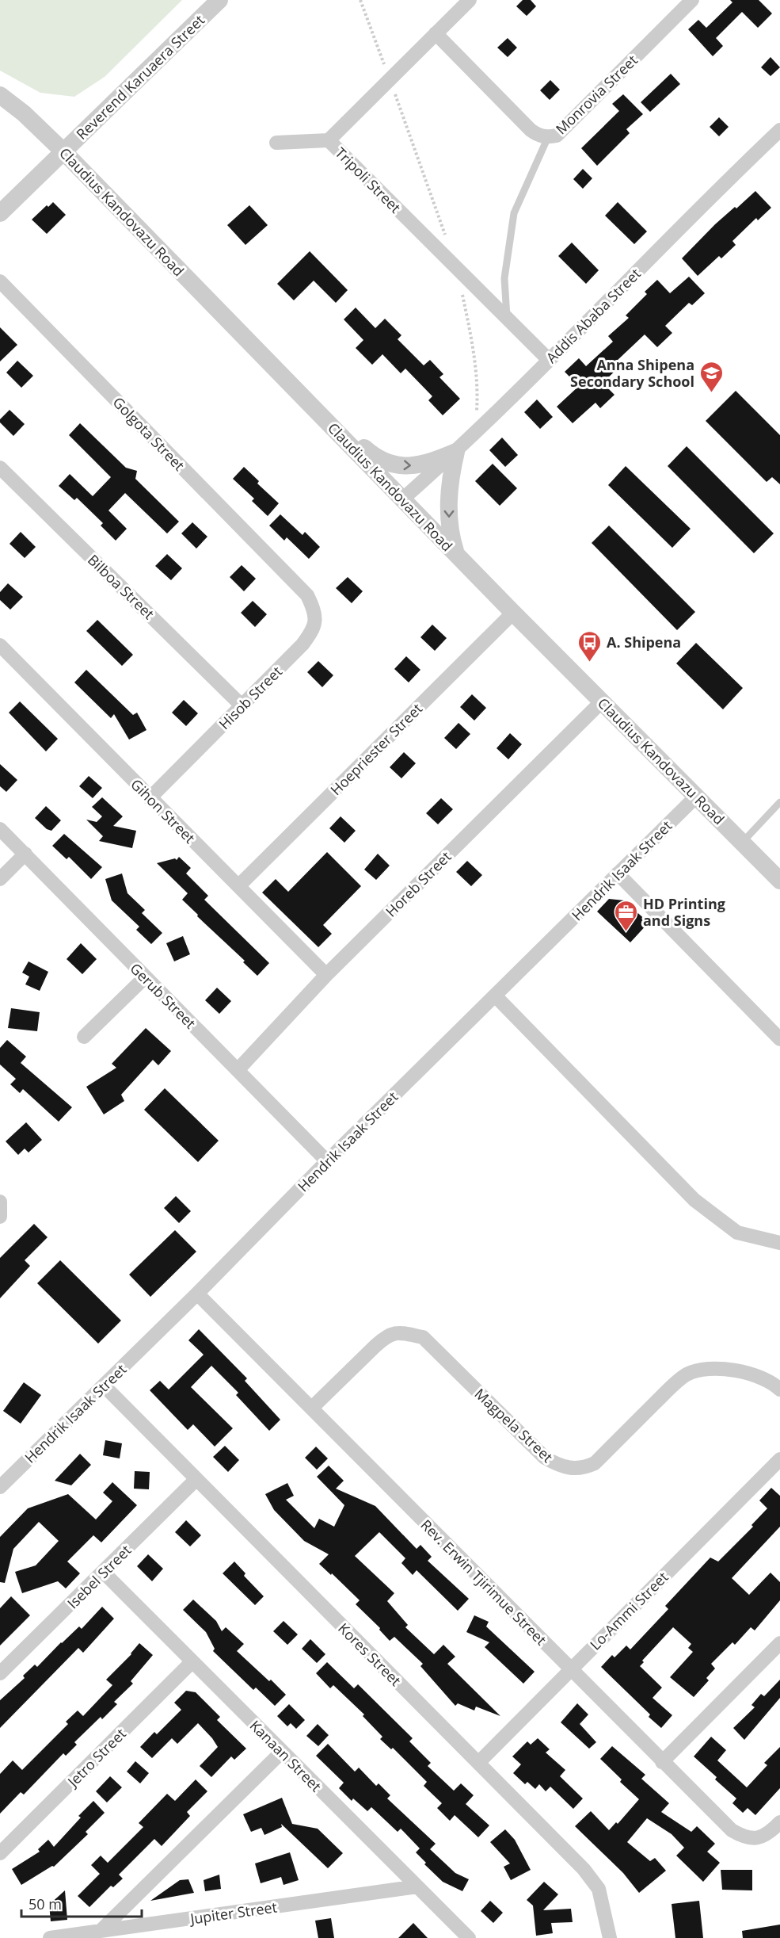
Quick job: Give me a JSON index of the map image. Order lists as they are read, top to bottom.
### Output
{
  "streets": {
    "street": [
      "Reverend Karuaera Street",
      "Monrovia Street",
      "Tripoli Street",
      "Claudius Kandovazu Road",
      "Addis Ababa Street",
      "Golgota Street",
      "Bilboa Street",
      "Hisob Street",
      "Hoepriester Street",
      "Gihon Street",
      "Hendrik Isaak Street",
      "Horeb Street",
      "Gerub Street",
      "Magpela Street",
      "Isebel Street",
      "Rev. Erwin Tjirimue Street",
      "Lo-Ammi Street",
      "Kores Street",
      "Kanaan Street",
      "Jetro Street",
      "Jupiter Street"
    ]
  },
  "crossings": [
    ["Reverend Karuaera Street", "Claudius Kandovazu Road"],
    ["Monrovia Street", "Tripoli Street"],
    ["Tripoli Street", "Addis Ababa Street"],
    ["Claudius Kandovazu Road", "Addis Ababa Street"],
    ["Claudius Kandovazu Road", "Hoepriester Street"],
    ["Claudius Kandovazu Road", "Hendrik Isaak Street"],
    ["Claudius Kandovazu Road", "Horeb Street"],
    ["Golgota Street", "Hisob Street"],
    ["Bilboa Street", "Hisob Street"],
    ["Hisob Street", "Gihon Street"],
    ["Hoepriester Street", "Gihon Street"],
    ["Gihon Street", "Horeb Street"],
    ["Hendrik Isaak Street", "Gerub Street"],
    ["Hendrik Isaak Street", "Rev. Erwin Tjirimue Street"],
    ["Hendrik Isaak Street", "Kores Street"],
    ["Horeb Street", "Gerub Street"],
    ["Magpela Street", "Rev. Erwin Tjirimue Street"],
    ["Isebel Street", "Kores Street"],
    ["Isebel Street", "Kanaan Street"],
    ["Rev. Erwin Tjirimue Street", "Lo-Ammi Street"],
    ["Lo-Ammi Street", "Kores Street"],
    ["Kanaan Street", "Jetro Street"],
    ["Kanaan Street", "Jupiter Street"]
  ],
  "places": {
    "school or university": ["Anna Shipena Secondary School"],
    "bus stop": ["A. Shipena"],
    "office": ["HD Printing and Signs"]
  },
  "scale_bar": "50 m"
}
